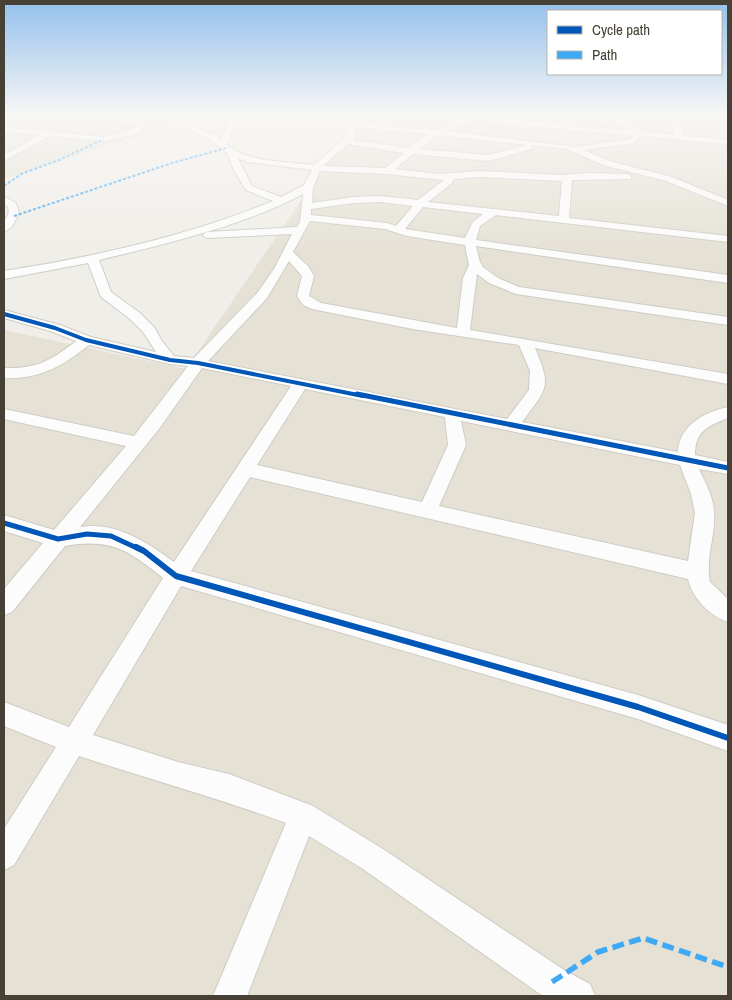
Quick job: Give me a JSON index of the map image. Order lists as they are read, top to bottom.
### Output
{
  "legend": ["Cycle path", "Path"]
}
